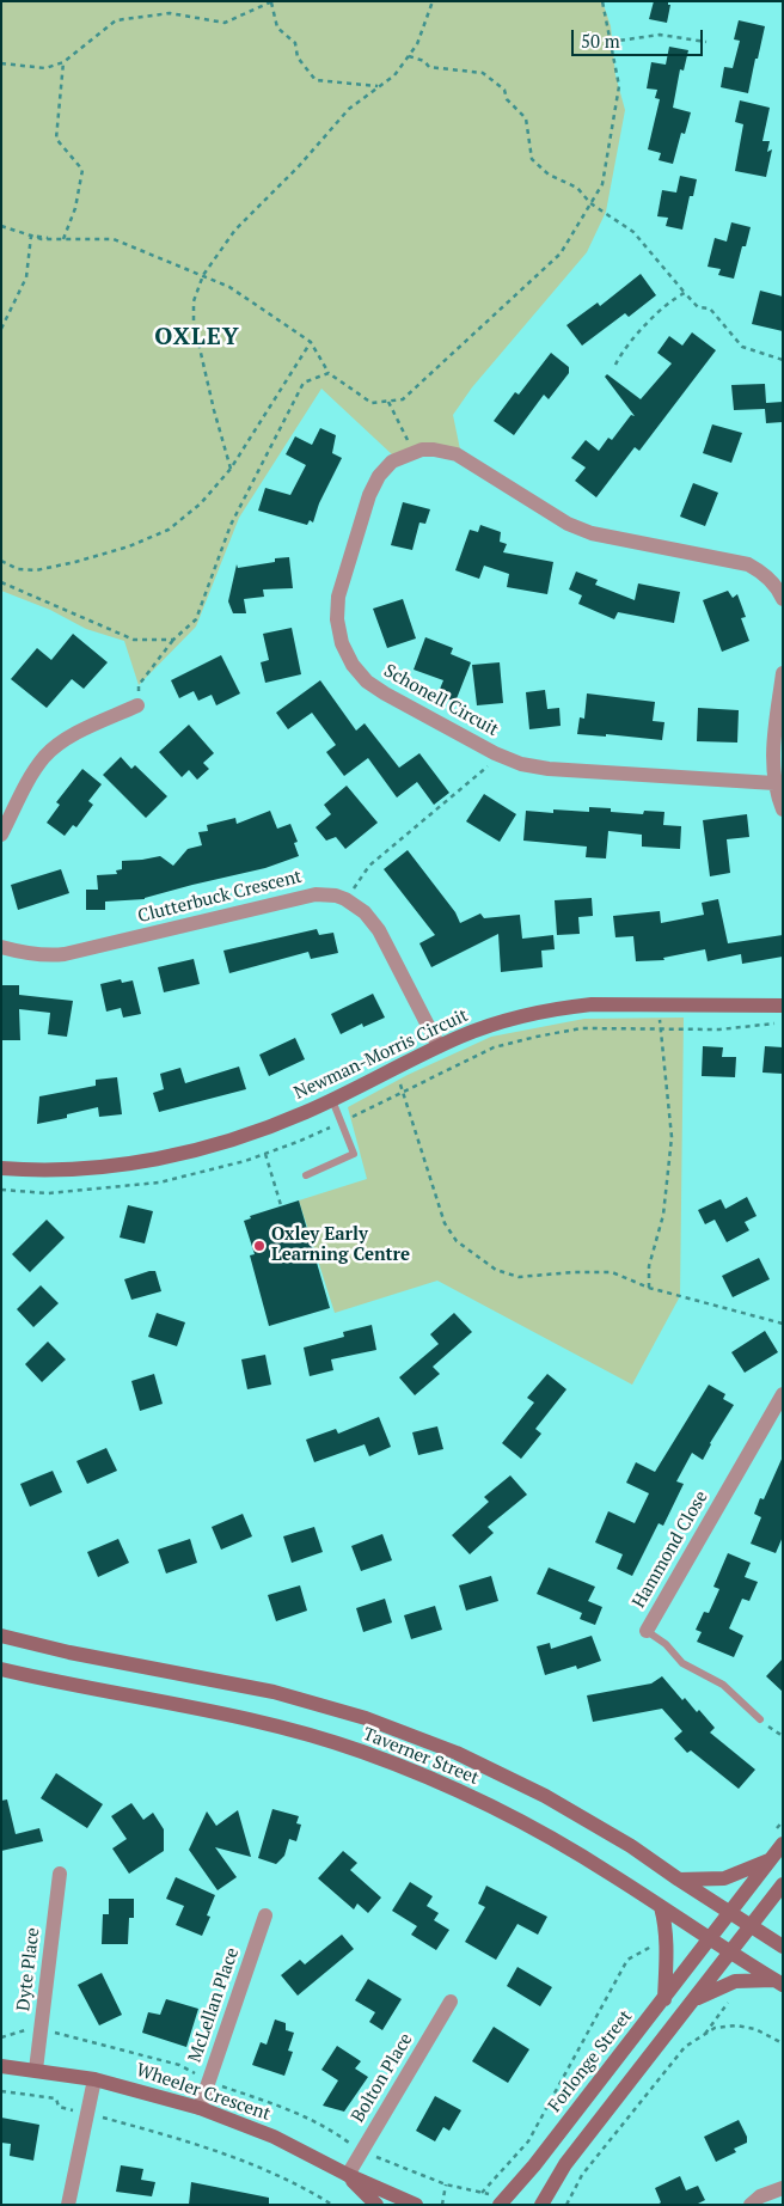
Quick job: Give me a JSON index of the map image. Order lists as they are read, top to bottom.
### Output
{
  "streets": {
    "street": [
      "Schonell Circuit",
      "Clutterbuck Crescent",
      "Newman-Morris Circuit",
      "Hammond Close",
      "Taverner Street",
      "Dyte Place",
      "McLellan Place",
      "Forlonge Street",
      "Bolton Place",
      "Wheeler Crescent"
    ]
  },
  "crossings": [
    ["Clutterbuck Crescent", "Newman-Morris Circuit"],
    ["Taverner Street", "Forlonge Street"],
    ["Dyte Place", "Wheeler Crescent"],
    ["McLellan Place", "Wheeler Crescent"],
    ["Bolton Place", "Wheeler Crescent"]
  ],
  "districts": ["OXLEY"],
  "places": ["Oxley Early Learning Centre"],
  "scale_bar": "50 m"
}
